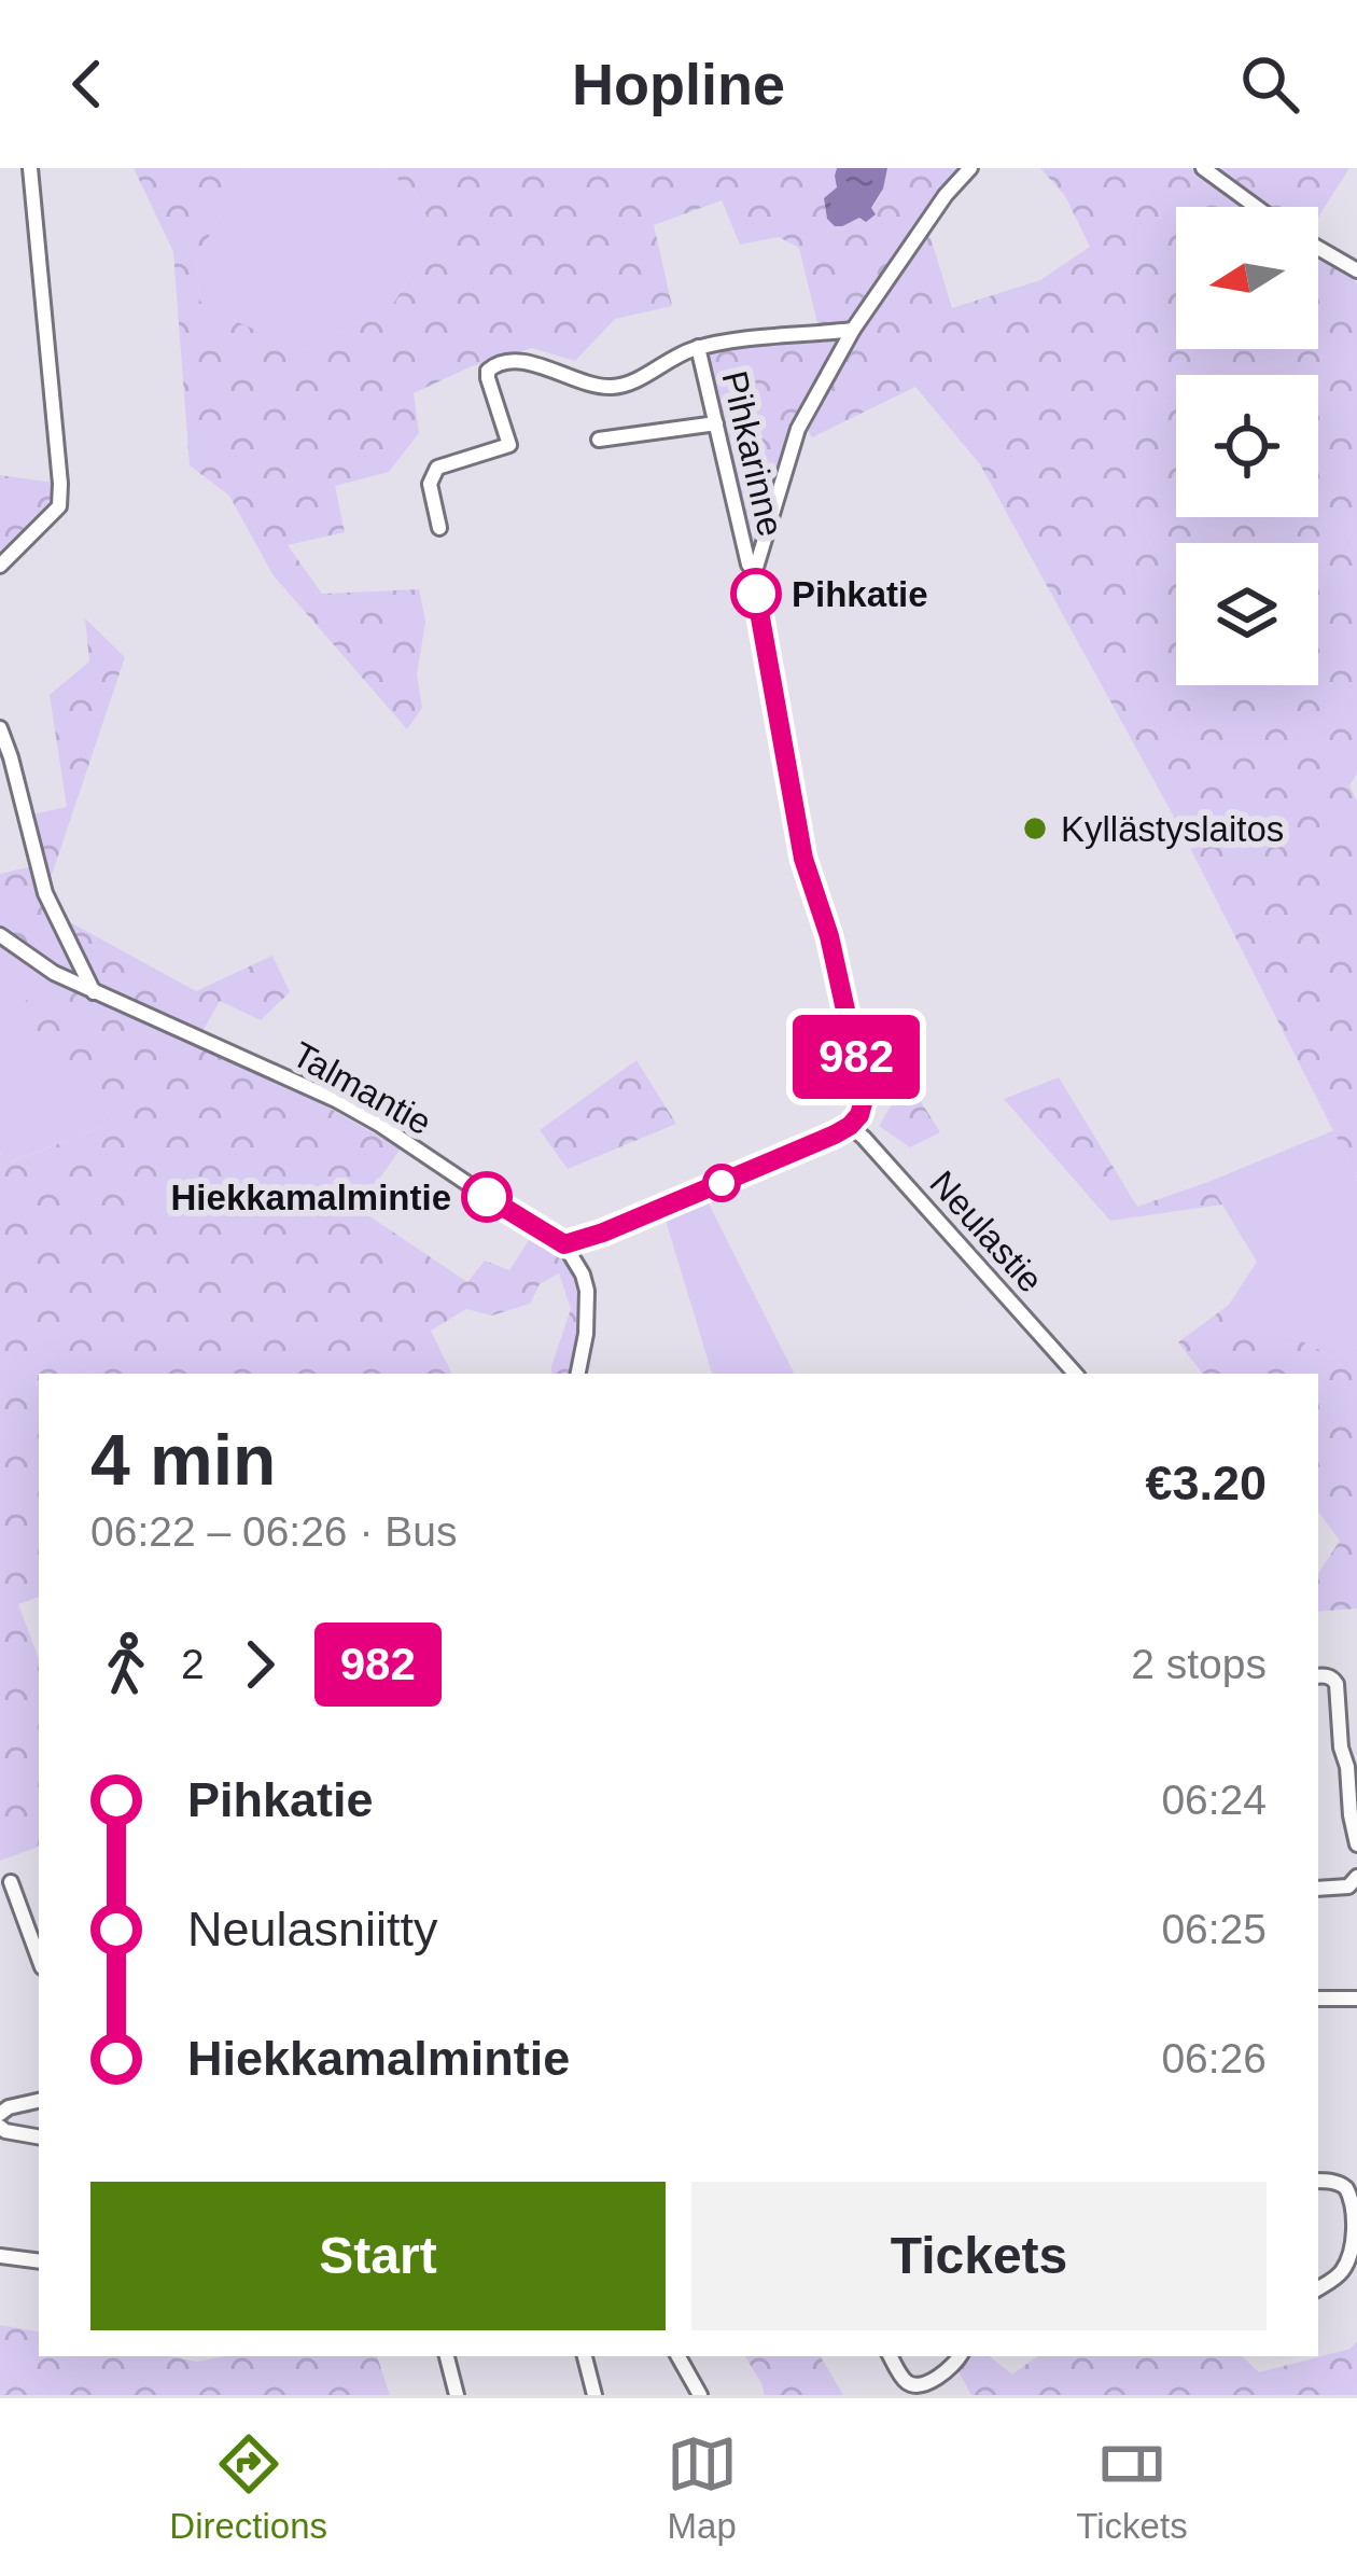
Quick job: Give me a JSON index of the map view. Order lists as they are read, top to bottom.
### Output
{
  "streets": {
    "street": ["Pihkarinne", "Talmantie", "Neulastie"]
  },
  "places": ["Pihkatie", "Kyllästyslaitos", "Hiekkamalmintie"],
  "lines": ["bus line 982"],
  "north": "left",
  "page": {
    "header": "Hopline",
    "on_map": "982",
    "heading": ["4 min", "06:22 – 06:26 · Bus", "€3.20"],
    "legs": ["2", "982", "2 stops"],
    "list": [
      {
        "name": "Pihkatie",
        "value": "06:24"
      },
      {
        "name": "Neulasniitty",
        "value": "06:25"
      },
      {
        "name": "Hiekkamalmintie",
        "value": "06:26"
      }
    ],
    "buttons": ["Start", "Tickets"],
    "tabs": ["Directions", "Map", "Tickets"]
  }
}
